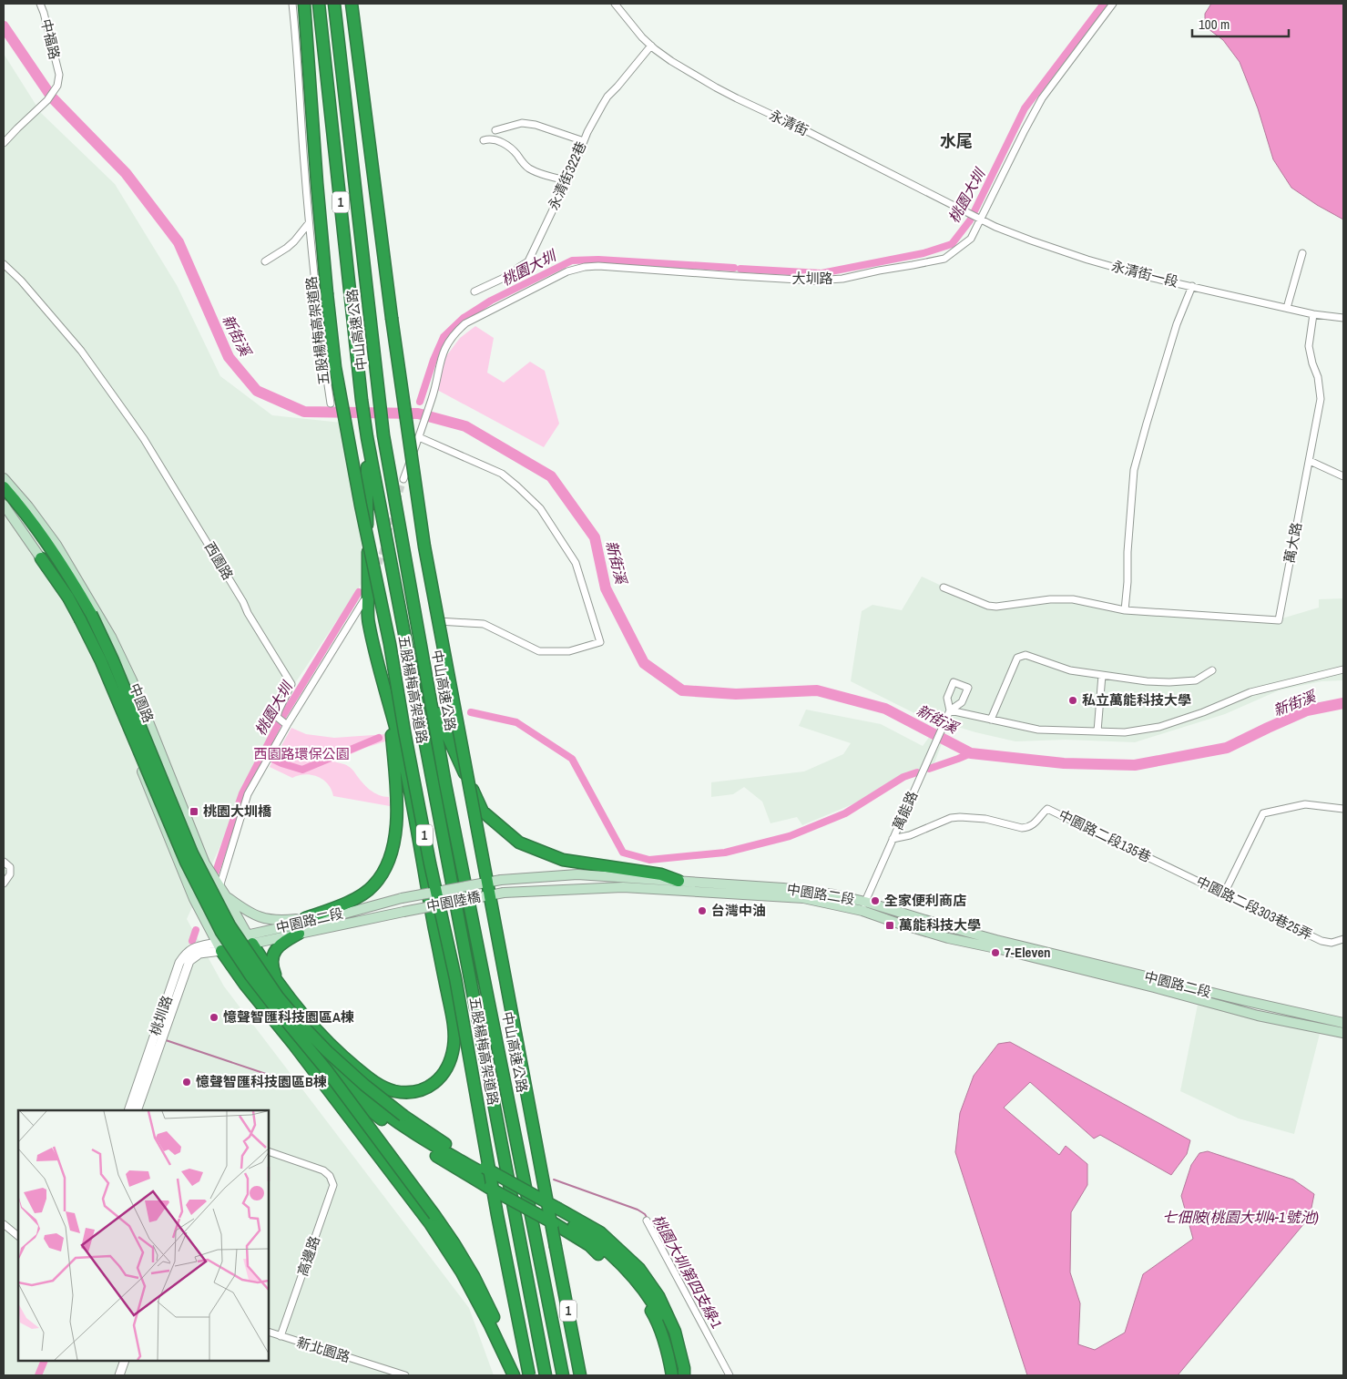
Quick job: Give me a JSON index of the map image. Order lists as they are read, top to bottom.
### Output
{
  "streets": {
    "highway": ["1", "中山高速公路", "五股楊梅高架道路"],
    "main road": ["中園路", "中園路二段", "中園陸橋"],
    "street": [
      "中福路",
      "永清街",
      "永清街322巷",
      "永清街一段",
      "大圳路",
      "萬大路",
      "西園路",
      "萬能路",
      "中園路二段135巷",
      "中園路二段303巷25弄",
      "桃圳路",
      "高邊路",
      "新北園路"
    ]
  },
  "crossings": [
    ["永清街", "永清街322巷"],
    ["永清街", "永清街一段"],
    ["永清街", "大圳路"],
    ["永清街一段", "大圳路"],
    ["永清街一段", "萬大路"],
    ["中園路", "中園路二段"],
    ["中園路", "桃圳路"],
    ["萬能路", "中園路二段135巷"],
    ["萬能路", "中園路二段"],
    ["中園路二段135巷", "中園路二段303巷25弄"],
    ["中園路二段", "中園陸橋"],
    ["中園路二段", "桃圳路"],
    ["高邊路", "新北園路"]
  ],
  "districts": ["水尾"],
  "water": [
    "桃園大圳",
    "新街溪",
    "七佃陂(桃園大圳4-1號池)",
    "桃園大圳第四支線-1"
  ],
  "parks": ["西園路環保公園"],
  "places": {
    "other": [
      "私立萬能科技大學",
      "全家便利商店",
      "台灣中油",
      "7-Eleven",
      "憶聲智匯科技園區A棟",
      "憶聲智匯科技園區B棟"
    ],
    "transit": ["桃園大圳橋", "萬能科技大學"]
  },
  "scale_bar": "100 m"
}
